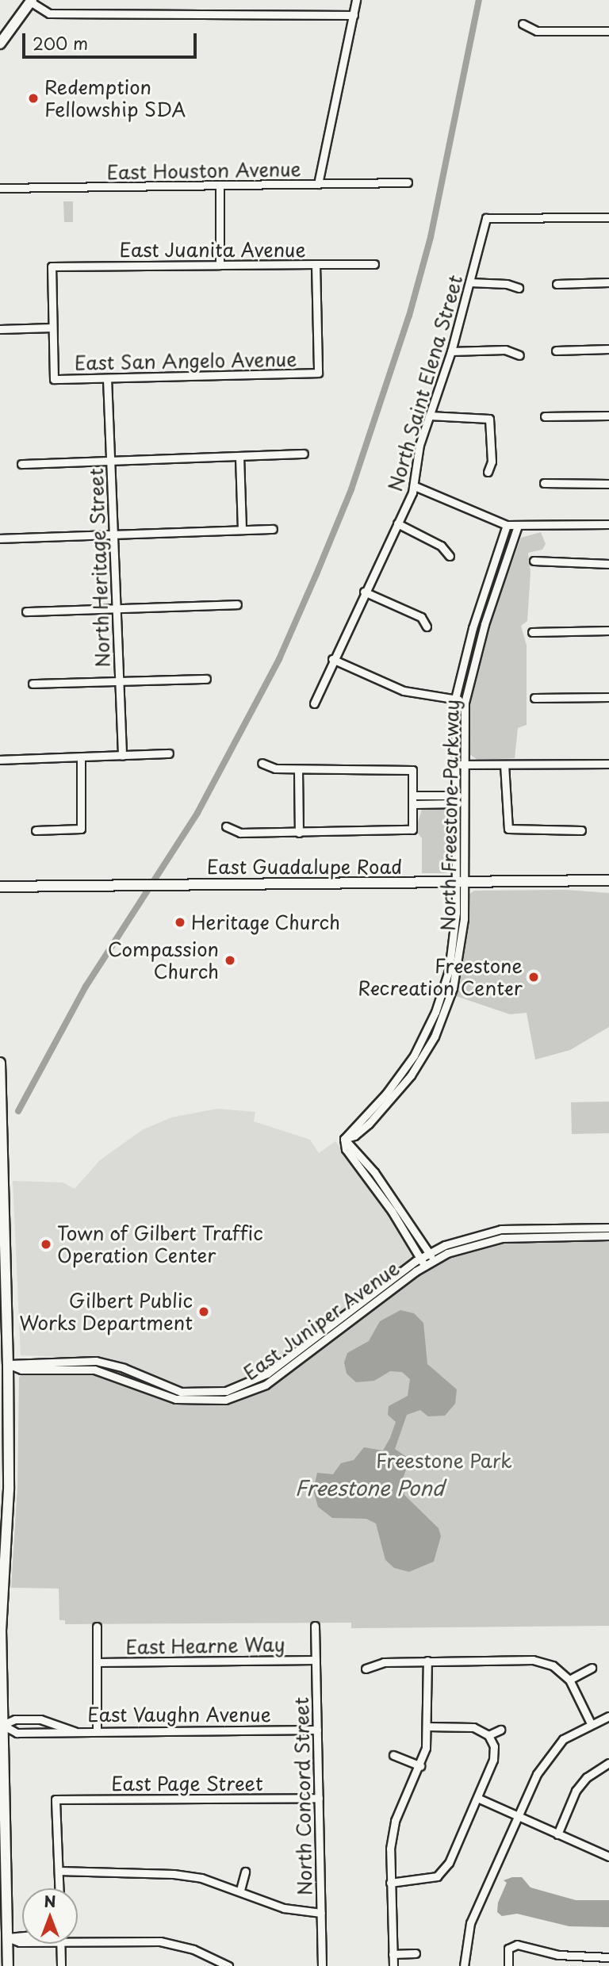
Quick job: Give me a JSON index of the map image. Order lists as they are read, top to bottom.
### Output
{
  "streets": {
    "main road": ["East Guadalupe Road"],
    "street": [
      "East Houston Avenue",
      "East Juanita Avenue",
      "East San Angelo Avenue",
      "North Saint Elena Street",
      "North Heritage Street",
      "North Freestone Parkway",
      "East Juniper Avenue",
      "East Hearne Way",
      "East Vaughn Avenue",
      "East Page Street",
      "North Concord Street"
    ]
  },
  "crossings": [
    ["East Juanita Avenue", "East San Angelo Avenue"],
    ["East San Angelo Avenue", "North Heritage Street"],
    ["North Freestone Parkway", "East Guadalupe Road"],
    ["East Hearne Way", "North Concord Street"],
    ["East Vaughn Avenue", "North Concord Street"],
    ["East Page Street", "North Concord Street"]
  ],
  "water": ["Freestone Pond"],
  "parks": ["Freestone Park"],
  "places": [
    "Redemption Fellowship SDA",
    "Heritage Church",
    "Compassion Church",
    "Freestone Recreation Center",
    "Town of Gilbert Traffic Operation Center",
    "Gilbert Public Works Department"
  ],
  "scale_bar": "200 m",
  "north": "top"
}
